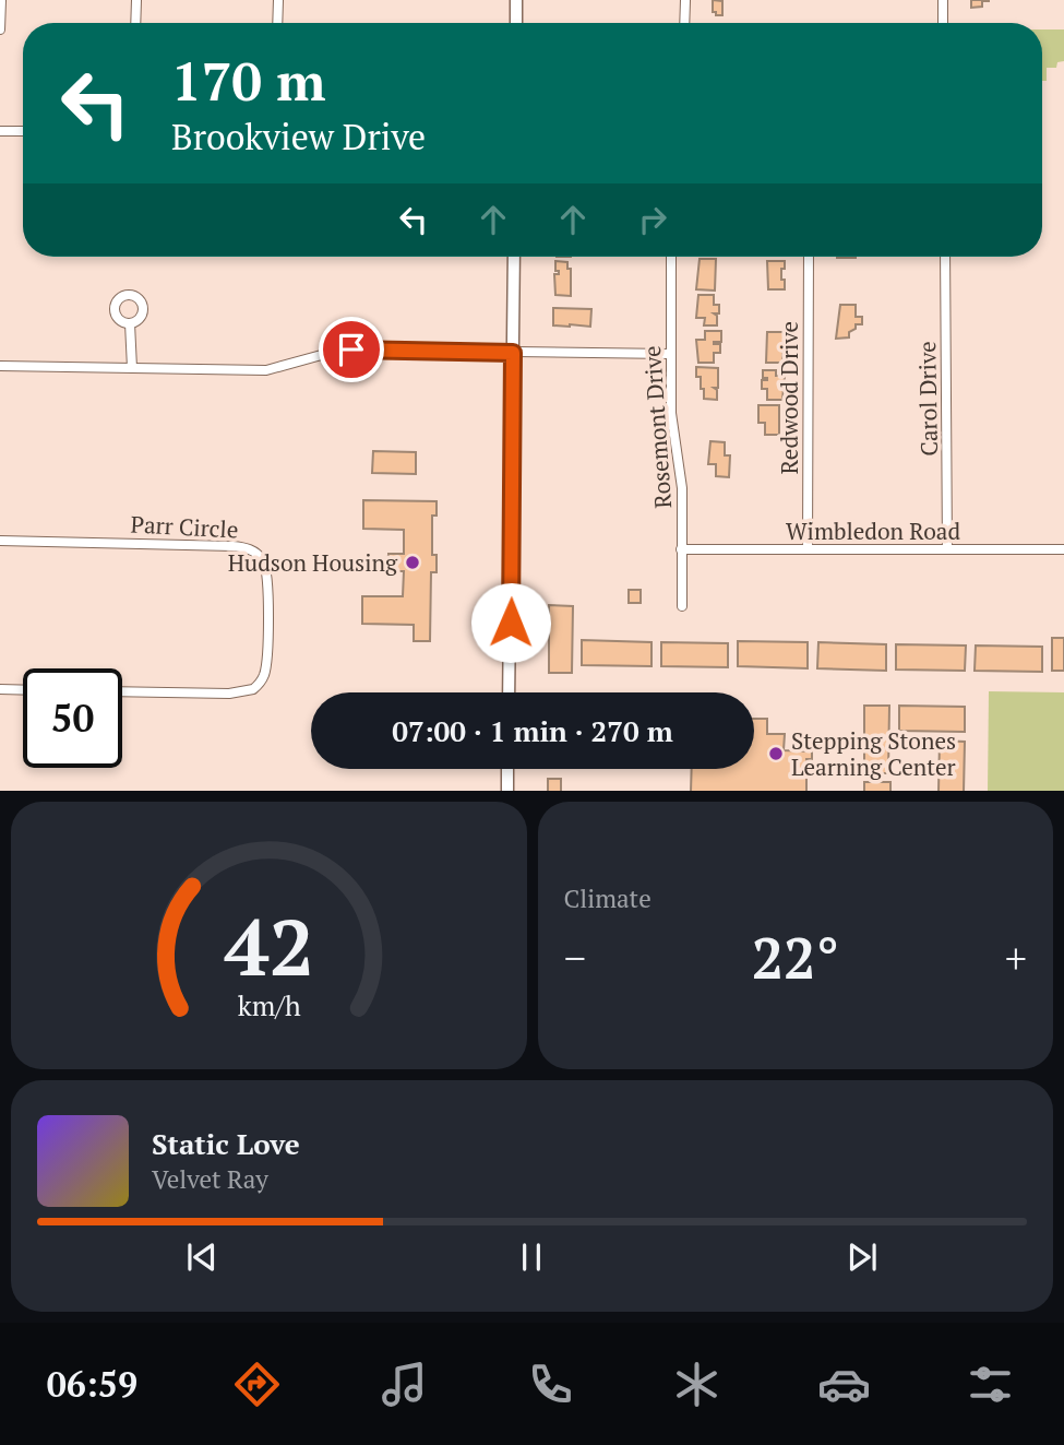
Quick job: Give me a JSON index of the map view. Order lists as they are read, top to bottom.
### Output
{
  "streets": {
    "street": [
      "Redwood Drive",
      "Carol Drive",
      "Rosemont Drive",
      "Parr Circle",
      "Wimbledon Road"
    ]
  },
  "crossings": [
    ["Redwood Drive", "Wimbledon Road"],
    ["Carol Drive", "Wimbledon Road"],
    ["Rosemont Drive", "Wimbledon Road"]
  ],
  "places": ["Hudson Housing", "Stepping Stones Learning Center"],
  "page": {
    "turn": ["170 m", "Brookview Drive"],
    "limit": "50",
    "trip": "07:00 · 1 min · 270 m",
    "tile": "Climate",
    "heat": ["−", "22°", "+"],
    "song": ["Static Love", "Velvet Ray"],
    "tabs": "06:59",
    "gauge": ["42", "km/h"]
  }
}
